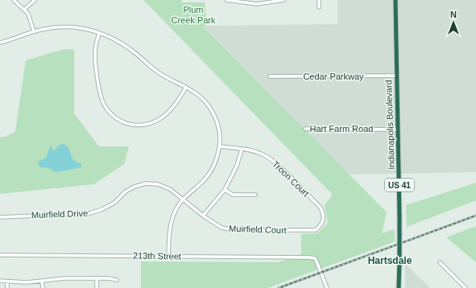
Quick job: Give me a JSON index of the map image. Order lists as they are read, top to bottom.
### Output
{
  "streets": {
    "highway": ["Indianapolis Boulevard", "US 41"],
    "street": [
      "Cedar Parkway",
      "Hart Farm Road",
      "Troon Court",
      "Muirfield Drive",
      "Muirfield Court",
      "213th Street"
    ]
  },
  "crossings": [
    ["Cedar Parkway", "Indianapolis Boulevard"],
    ["Indianapolis Boulevard", "Hart Farm Road"],
    ["Troon Court", "Muirfield Court"],
    ["Muirfield Drive", "Muirfield Court"]
  ],
  "districts": ["Hartsdale"],
  "parks": ["Plum Creek Park"],
  "north": "top"
}
